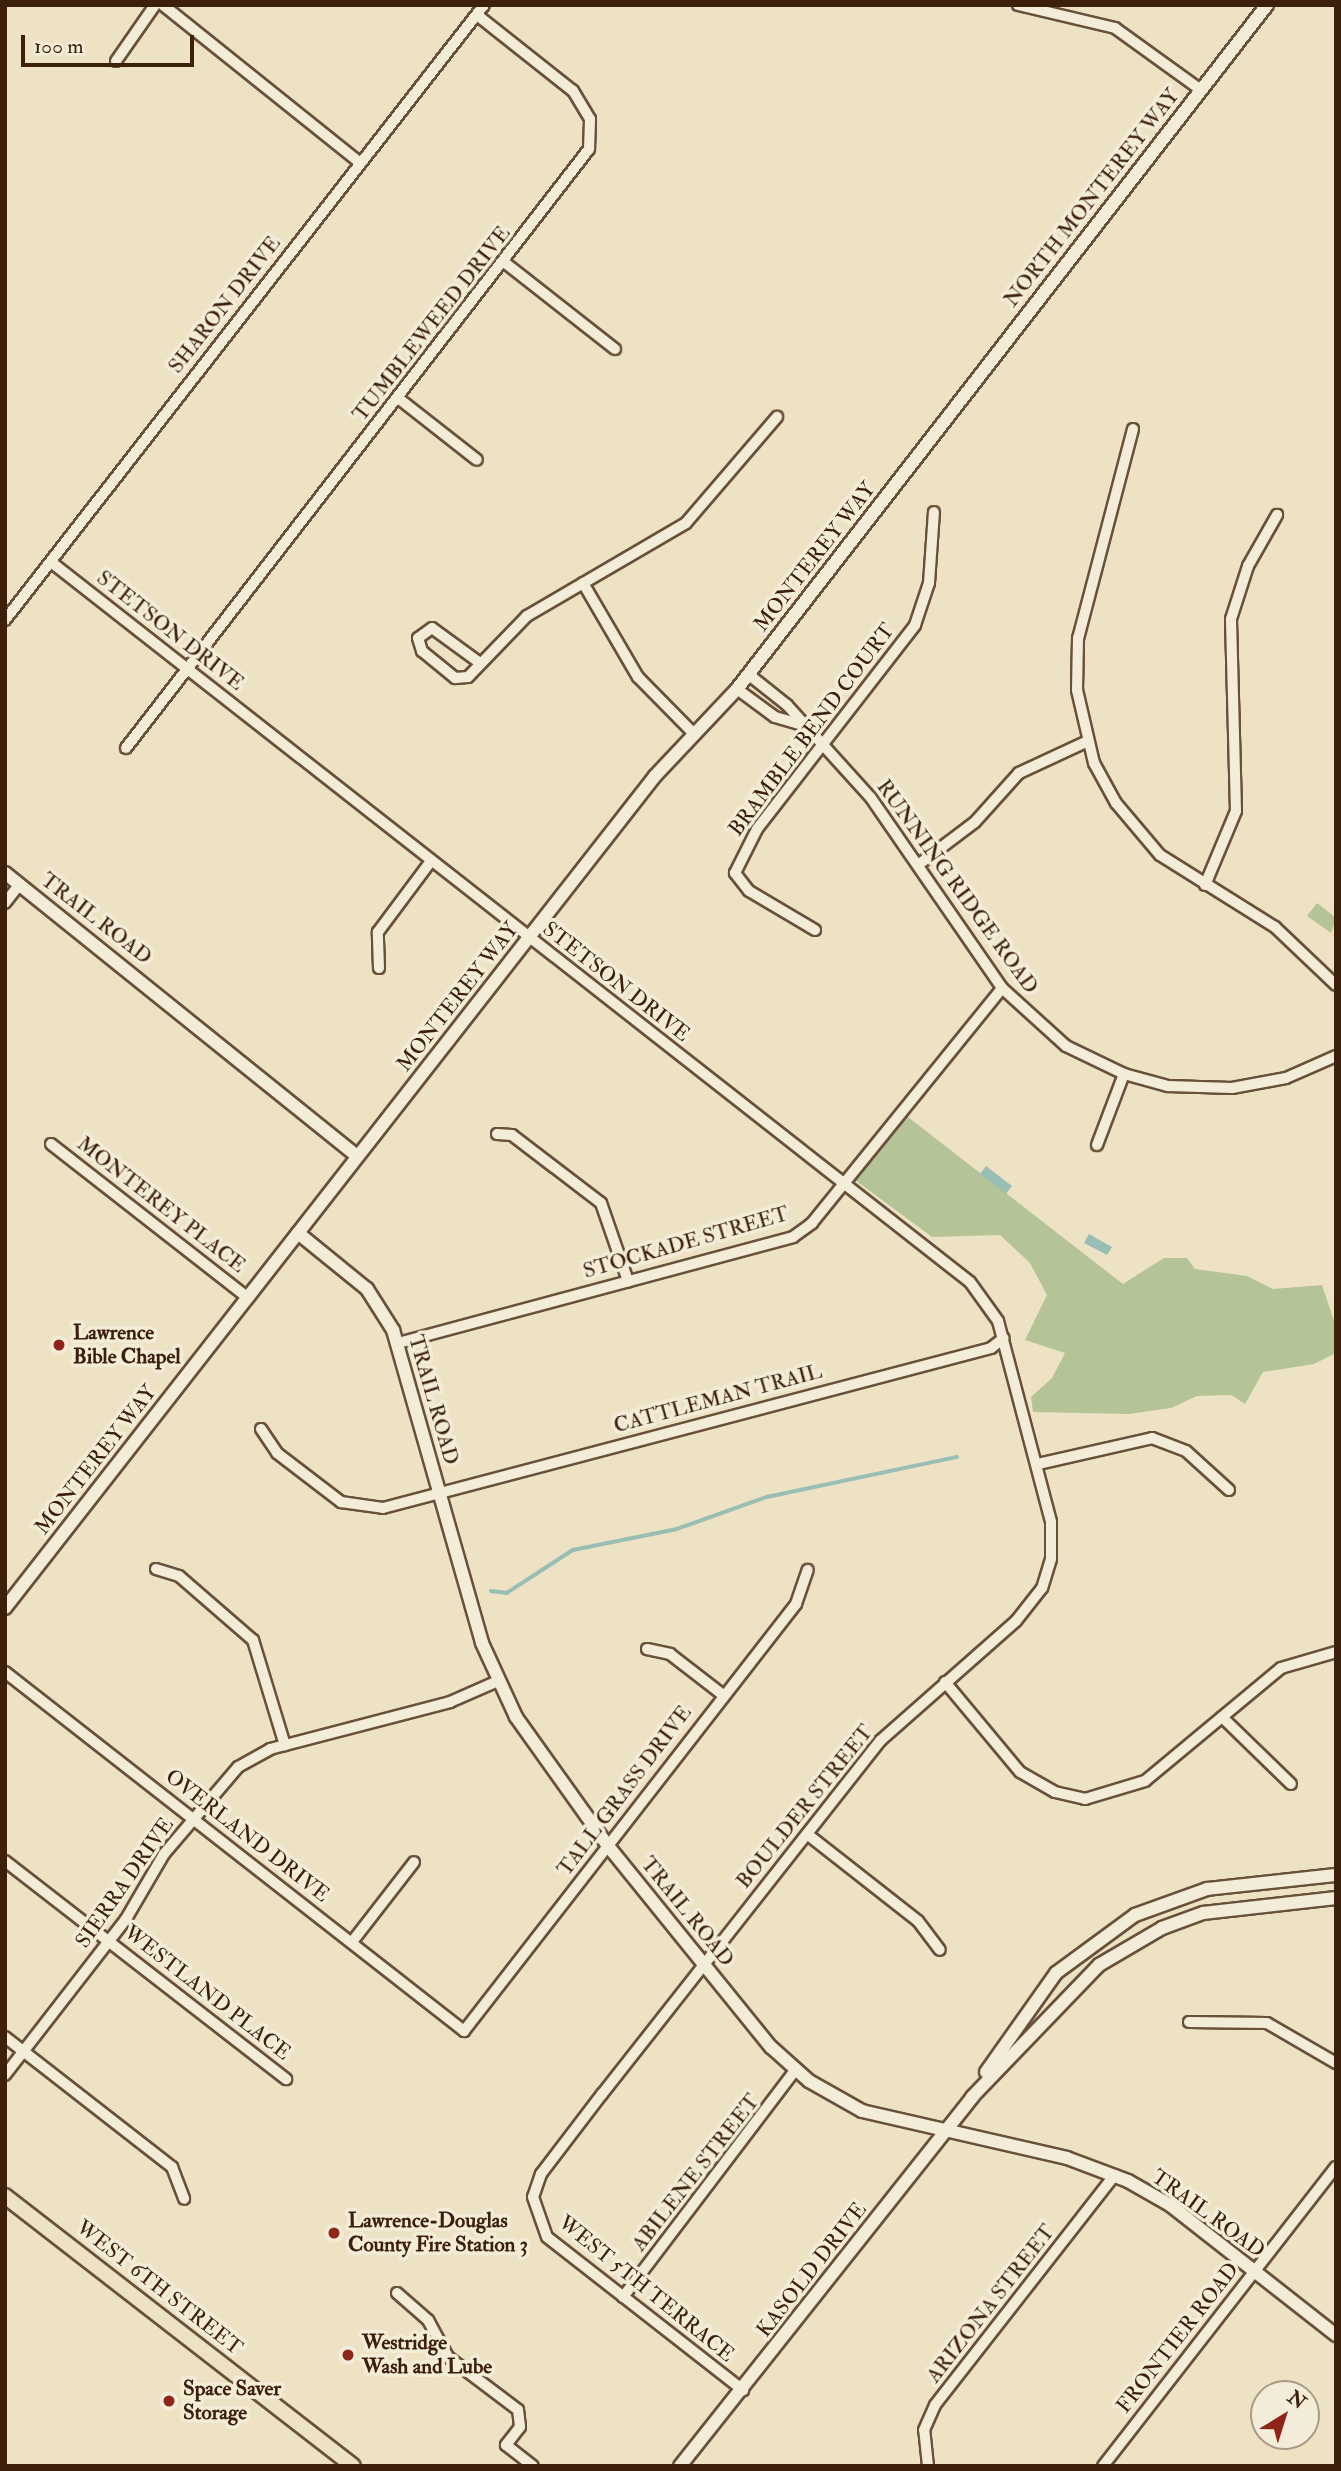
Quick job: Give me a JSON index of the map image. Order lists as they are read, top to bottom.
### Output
{
  "streets": {
    "main road": ["WEST 6TH STREET"],
    "street": [
      "NORTH MONTEREY WAY",
      "SHARON DRIVE",
      "TUMBLEWEED DRIVE",
      "MONTEREY WAY",
      "STETSON DRIVE",
      "BRAMBLE BEND COURT",
      "RUNNING RIDGE ROAD",
      "TRAIL ROAD",
      "MONTEREY PLACE",
      "STOCKADE STREET",
      "CATTLEMAN TRAIL",
      "TALL GRASS DRIVE",
      "BOULDER STREET",
      "OVERLAND DRIVE",
      "SIERRA DRIVE",
      "WESTLAND PLACE",
      "ABILENE STREET",
      "KASOLD DRIVE",
      "WEST 5TH TERRACE",
      "ARIZONA STREET",
      "FRONTIER ROAD"
    ]
  },
  "crossings": [
    ["NORTH MONTEREY WAY", "MONTEREY WAY"],
    ["SHARON DRIVE", "TUMBLEWEED DRIVE"],
    ["SHARON DRIVE", "STETSON DRIVE"],
    ["TUMBLEWEED DRIVE", "STETSON DRIVE"],
    ["MONTEREY WAY", "STETSON DRIVE"],
    ["MONTEREY WAY", "RUNNING RIDGE ROAD"],
    ["MONTEREY WAY", "TRAIL ROAD"],
    ["MONTEREY WAY", "MONTEREY PLACE"],
    ["STETSON DRIVE", "STOCKADE STREET"],
    ["STETSON DRIVE", "CATTLEMAN TRAIL"],
    ["STETSON DRIVE", "BOULDER STREET"],
    ["BRAMBLE BEND COURT", "RUNNING RIDGE ROAD"],
    ["RUNNING RIDGE ROAD", "STOCKADE STREET"],
    ["TRAIL ROAD", "STOCKADE STREET"],
    ["TRAIL ROAD", "CATTLEMAN TRAIL"],
    ["TRAIL ROAD", "TALL GRASS DRIVE"],
    ["TRAIL ROAD", "BOULDER STREET"],
    ["TRAIL ROAD", "SIERRA DRIVE"],
    ["TRAIL ROAD", "ABILENE STREET"],
    ["TRAIL ROAD", "KASOLD DRIVE"],
    ["TRAIL ROAD", "ARIZONA STREET"],
    ["TRAIL ROAD", "FRONTIER ROAD"],
    ["TALL GRASS DRIVE", "OVERLAND DRIVE"],
    ["BOULDER STREET", "WEST 5TH TERRACE"],
    ["OVERLAND DRIVE", "SIERRA DRIVE"],
    ["SIERRA DRIVE", "WESTLAND PLACE"],
    ["ABILENE STREET", "WEST 5TH TERRACE"],
    ["KASOLD DRIVE", "WEST 5TH TERRACE"]
  ],
  "places": [
    "Lawrence Bible Chapel",
    "Lawrence-Douglas County Fire Station 3",
    "Westridge Wash and Lube",
    "Space Saver Storage"
  ],
  "scale_bar": "100 m",
  "north": "top right"
}
